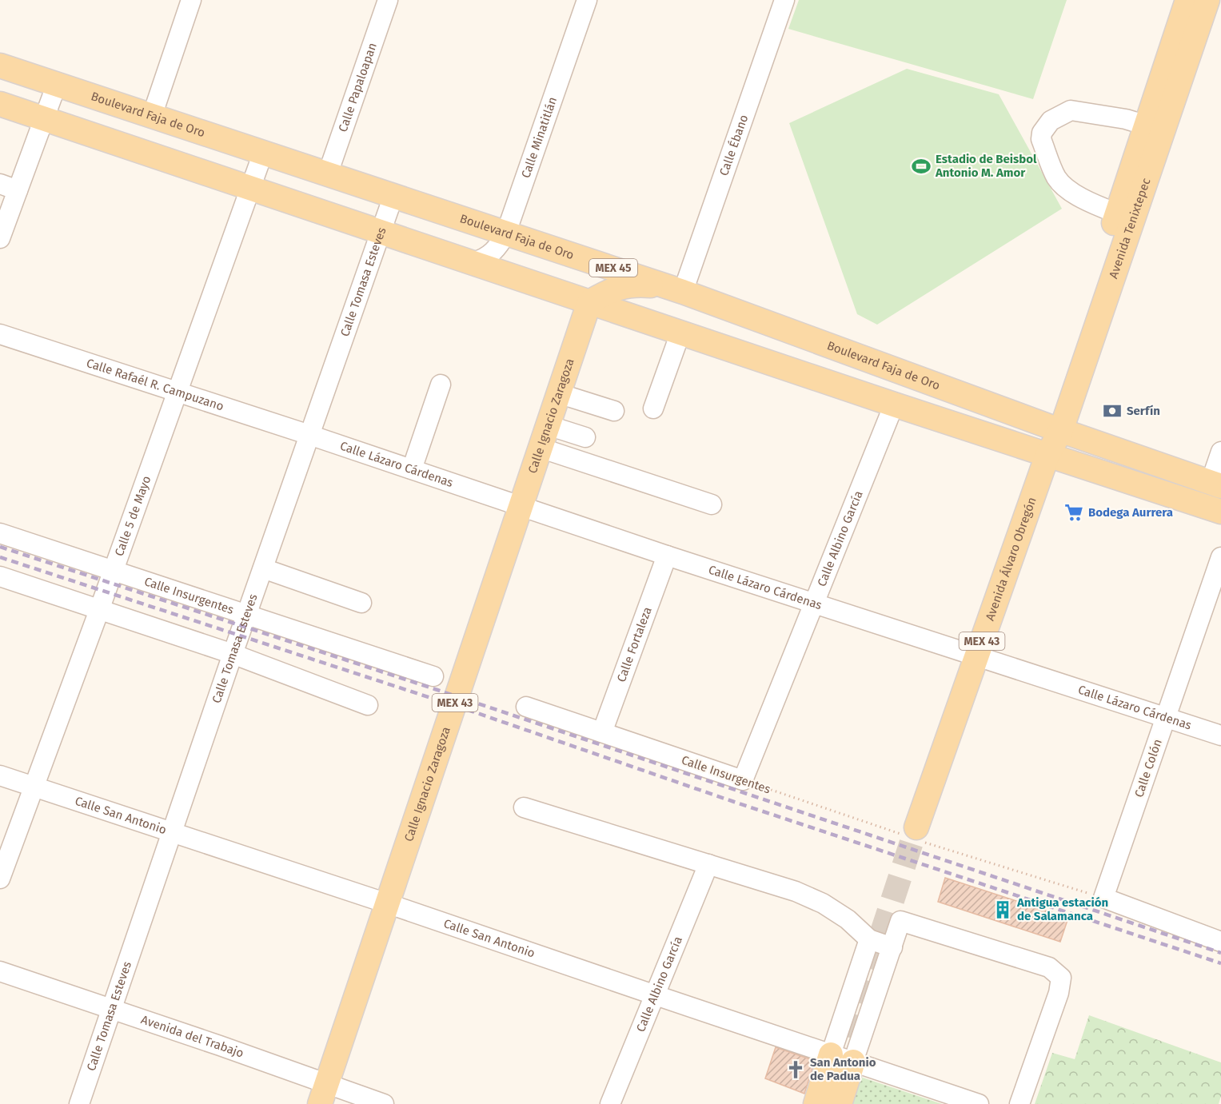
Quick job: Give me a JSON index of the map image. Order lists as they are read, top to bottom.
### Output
{
  "streets": {
    "main road": [
      "Boulevard Faja de Oro",
      "Avenida Tenixtepec",
      "MEX 45",
      "Calle Ignacio Zaragoza",
      "Avenida Álvaro Obregón",
      "MEX 43"
    ],
    "street": [
      "Calle Papaloapan",
      "Calle Minatitlán",
      "Calle Ébano",
      "Calle Tomasa Esteves",
      "Calle Rafaél R. Campuzano",
      "Calle Lázaro Cárdenas",
      "Calle 5 de Mayo",
      "Calle Albino García",
      "Calle Insurgentes",
      "Calle Fortaleza",
      "Calle Colón",
      "Calle San Antonio",
      "Avenida del Trabajo"
    ]
  },
  "crossings": [
    ["Calle Papaloapan", "Boulevard Faja de Oro"],
    ["Boulevard Faja de Oro", "Calle Minatitlán"],
    ["Boulevard Faja de Oro", "Calle Ébano"],
    ["Boulevard Faja de Oro", "Avenida Tenixtepec"],
    ["Boulevard Faja de Oro", "Calle Tomasa Esteves"],
    ["Boulevard Faja de Oro", "Calle 5 de Mayo"],
    ["Avenida Tenixtepec", "Avenida Álvaro Obregón"],
    ["Calle Tomasa Esteves", "Calle Rafaél R. Campuzano"],
    ["Calle Tomasa Esteves", "Calle Lázaro Cárdenas"],
    ["Calle Tomasa Esteves", "Calle Insurgentes"],
    ["Calle Tomasa Esteves", "Calle San Antonio"],
    ["Calle Tomasa Esteves", "Avenida del Trabajo"],
    ["Calle Rafaél R. Campuzano", "Calle Lázaro Cárdenas"],
    ["Calle Rafaél R. Campuzano", "Calle 5 de Mayo"],
    ["Calle Ignacio Zaragoza", "Calle Lázaro Cárdenas"],
    ["Calle Ignacio Zaragoza", "Calle San Antonio"],
    ["Calle Ignacio Zaragoza", "Avenida del Trabajo"],
    ["Calle Lázaro Cárdenas", "Calle Albino García"],
    ["Calle Lázaro Cárdenas", "Avenida Álvaro Obregón"],
    ["Calle Lázaro Cárdenas", "Calle Fortaleza"],
    ["Calle Lázaro Cárdenas", "Calle Colón"],
    ["Calle 5 de Mayo", "Calle Insurgentes"],
    ["Calle 5 de Mayo", "Calle San Antonio"],
    ["Calle Albino García", "Calle Insurgentes"],
    ["Calle Albino García", "Calle San Antonio"],
    ["Avenida Álvaro Obregón", "Calle Insurgentes"],
    ["Calle Insurgentes", "Calle Fortaleza"],
    ["Calle Insurgentes", "Calle Colón"]
  ],
  "places": {
    "sports": ["Estadio de Beisbol Antonio M. Amor"],
    "bank": ["Serfín"],
    "supermarket": ["Bodega Aurrera"],
    "building": ["Antigua estación de Salamanca"],
    "church": ["San Antonio de Padua"]
  }
}
